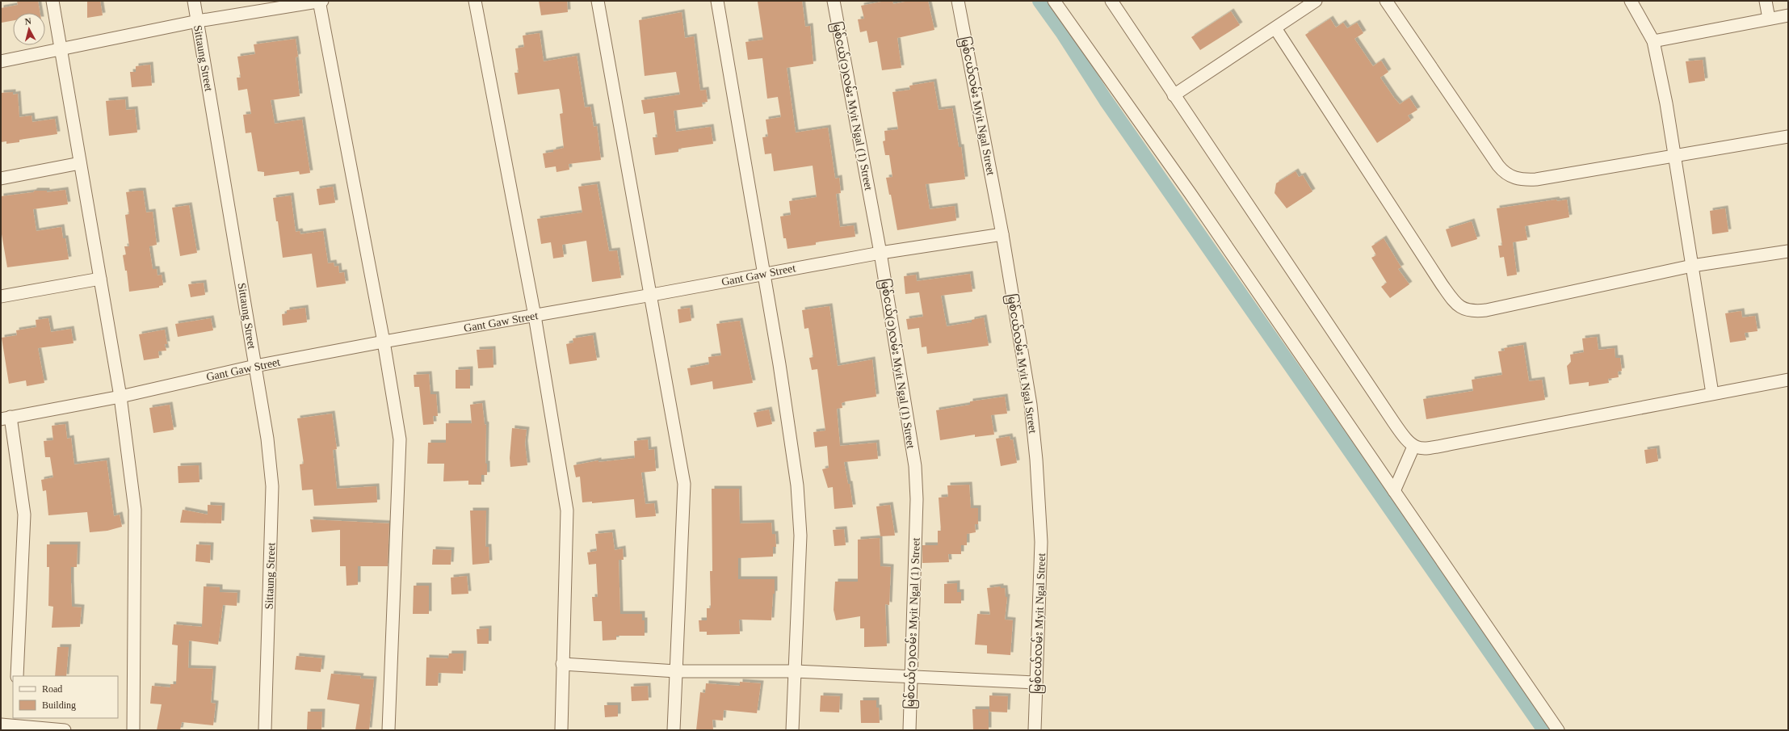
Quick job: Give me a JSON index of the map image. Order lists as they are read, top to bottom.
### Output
{
  "streets": {
    "street": [
      "Sittaung Street",
      "မြစ်ငယ်(၁)လမ်း Myit Ngal (1) Street",
      "မြစ်ငယ်လမ်း Myit Ngal Street",
      "Gant Gaw Street"
    ]
  },
  "crossings": [
    ["Sittaung Street", "Gant Gaw Street"],
    ["မြစ်ငယ်(၁)လမ်း Myit Ngal (1) Street", "Gant Gaw Street"],
    ["မြစ်ငယ်လမ်း Myit Ngal Street", "Gant Gaw Street"]
  ],
  "legend": ["Road", "Building"],
  "north": "top"
}
